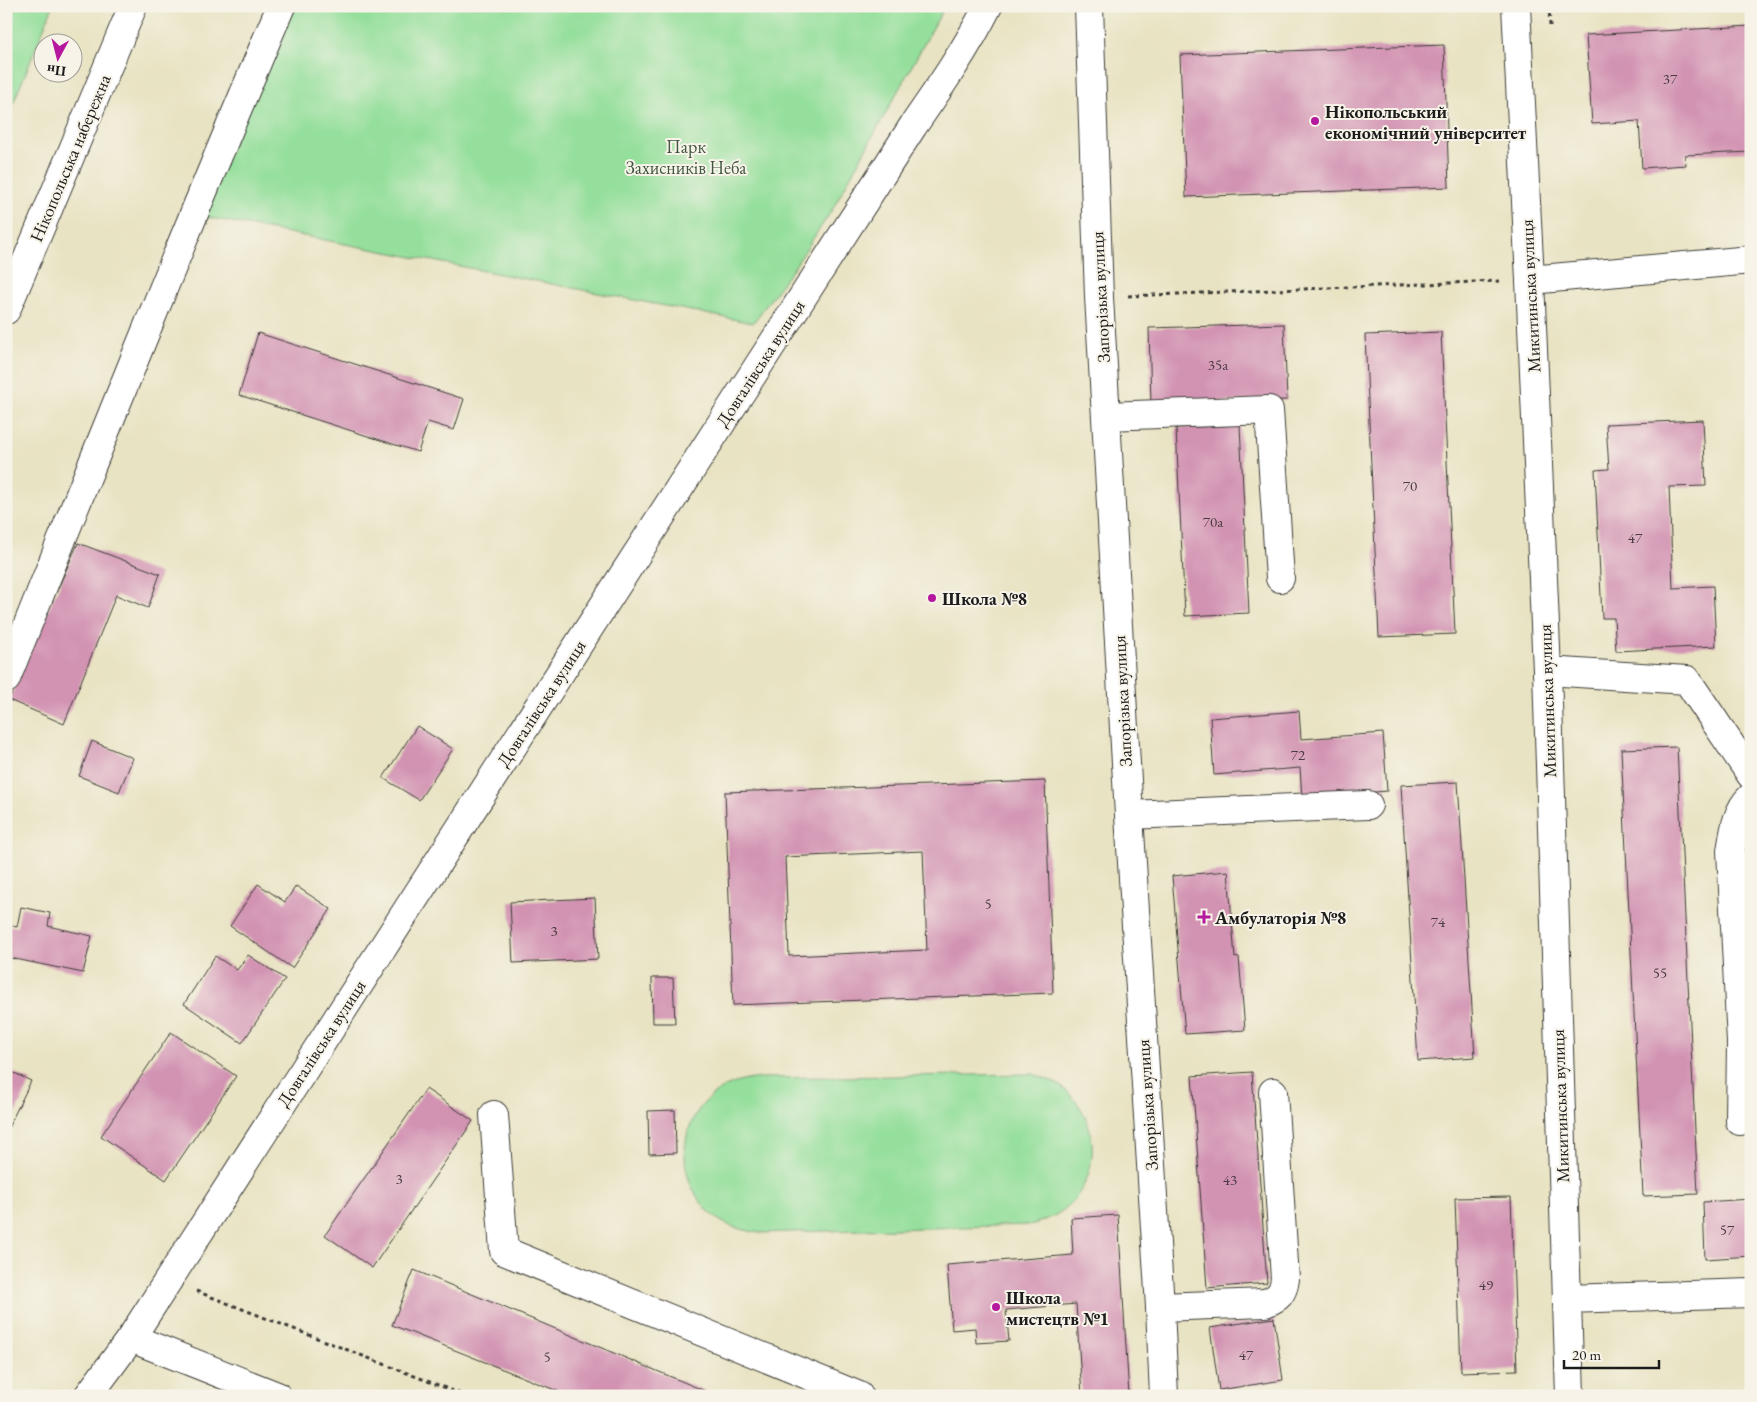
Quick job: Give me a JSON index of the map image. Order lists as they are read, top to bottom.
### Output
{
  "streets": {
    "street": [
      "Нікопольська набережна",
      "Микитинська вулиця",
      "Запорізька вулиця",
      "Довгалівська вулиця"
    ]
  },
  "parks": ["Парк Захисників Неба"],
  "places": {
    "other": ["Нікопольський економічний університет", "Школа №8", "Школа мистецтв №1"],
    "health": ["Амбулаторія №8"]
  },
  "house_numbers": [
    "37",
    "35а",
    "70",
    "70а",
    "47",
    "72",
    "5",
    "74",
    "3",
    "55",
    "3",
    "43",
    "57",
    "49",
    "47",
    "5"
  ],
  "scale_bar": "20 m",
  "north": "bottom"
}
